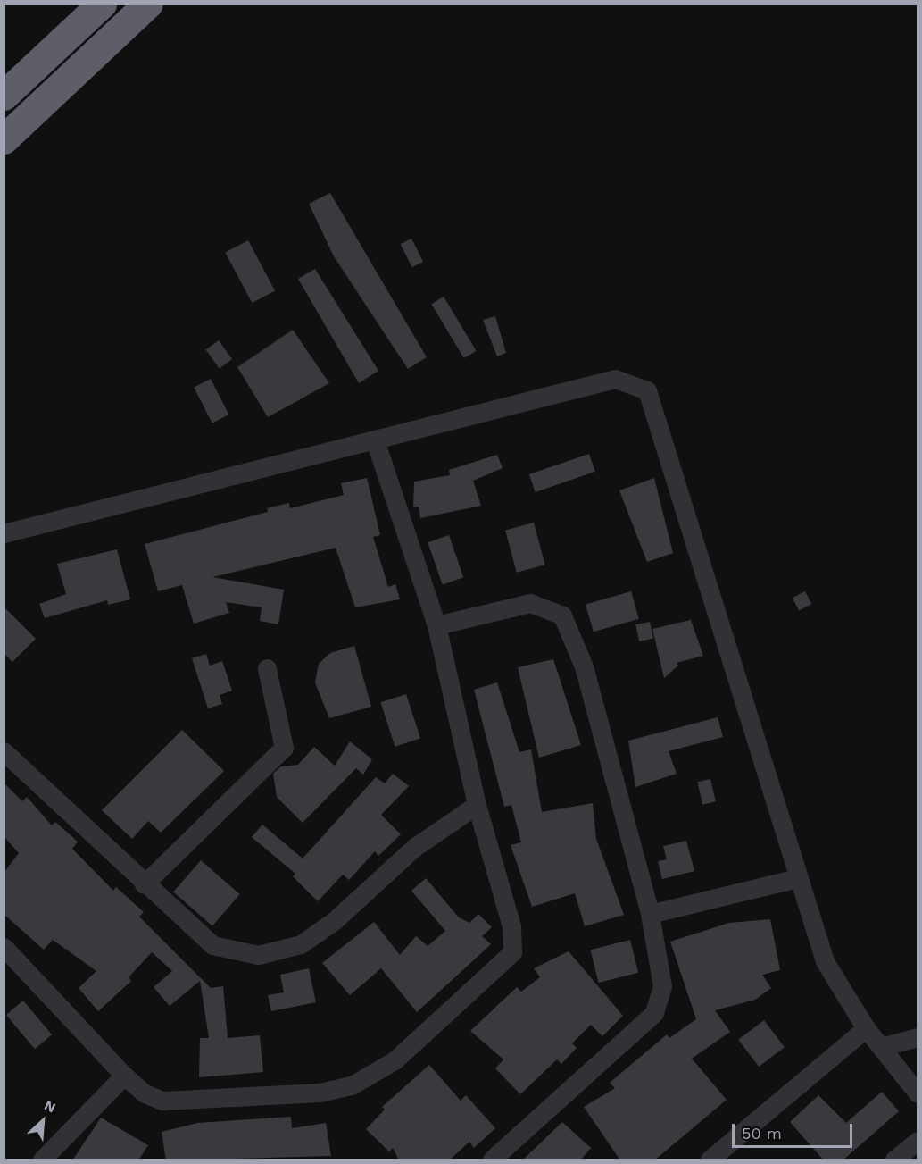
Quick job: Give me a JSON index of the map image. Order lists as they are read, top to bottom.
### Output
{
  "scale_bar": "50 m",
  "north": "top right"
}
